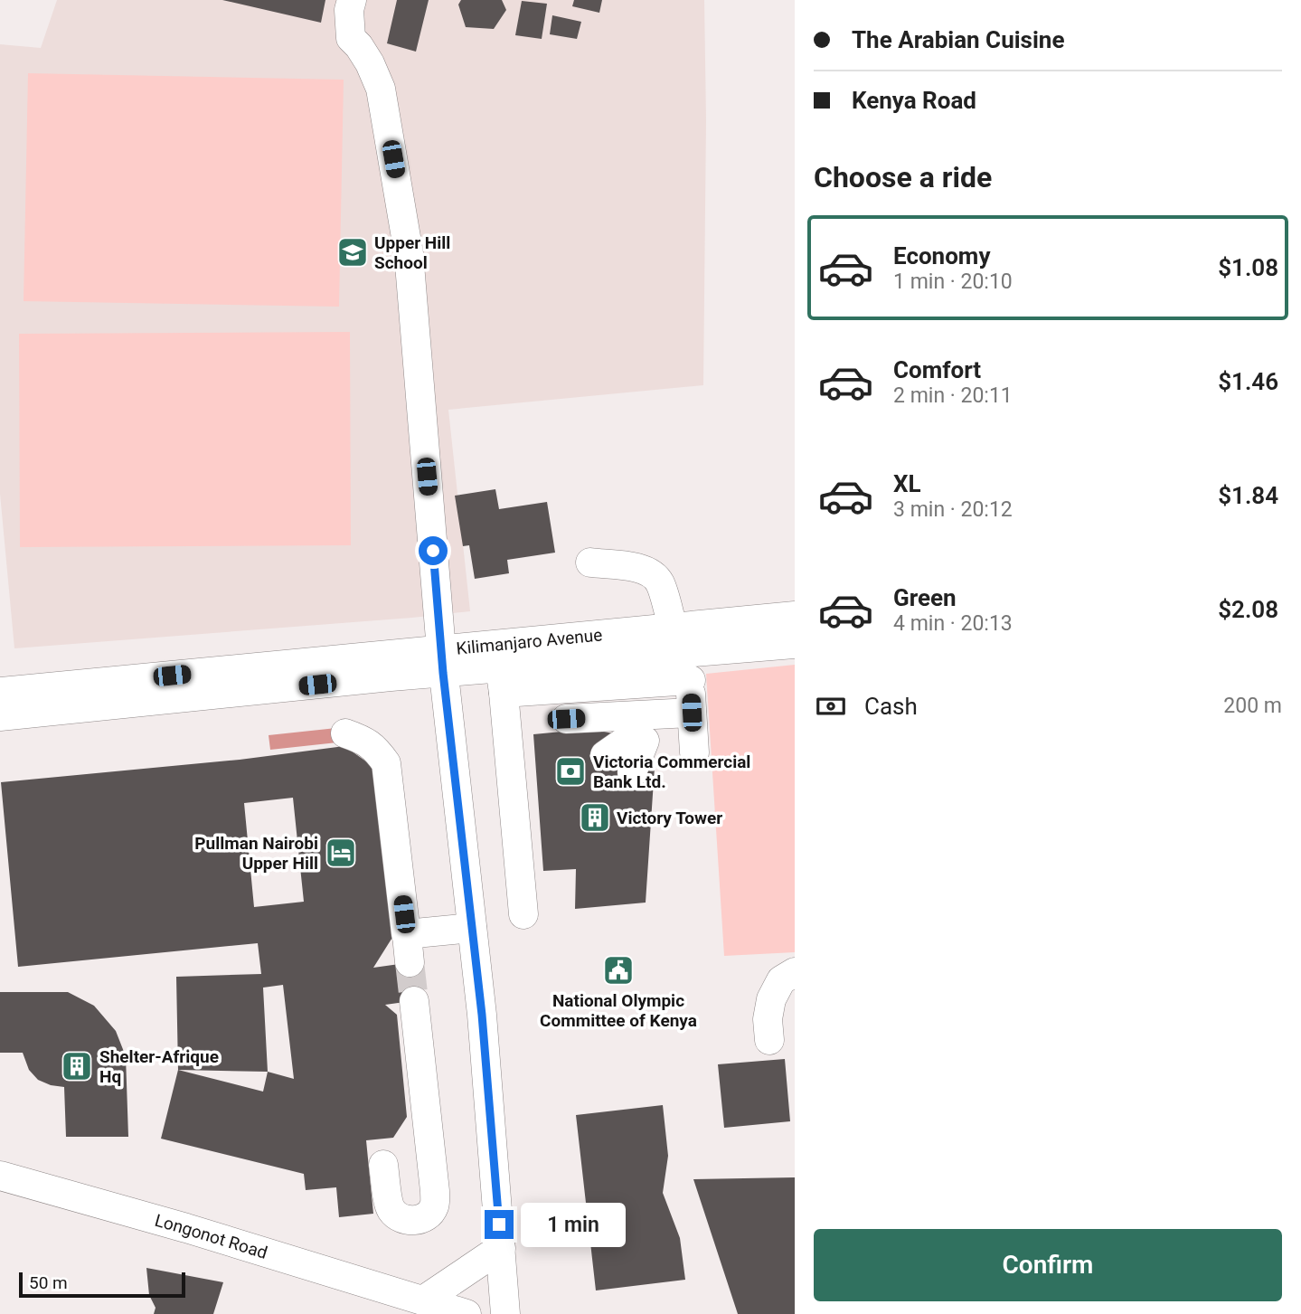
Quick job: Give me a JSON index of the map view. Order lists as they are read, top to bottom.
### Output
{
  "streets": {
    "street": ["Kilimanjaro Avenue", "Longonot Road"]
  },
  "places": {
    "school or university": ["Upper Hill School"],
    "bank": ["Victoria Commercial Bank Ltd."],
    "building": ["Victory Tower", "Shelter-Afrique Hq"],
    "hotel": ["Pullman Nairobi Upper Hill"],
    "public building": ["National Olympic Committee of Kenya"]
  },
  "scale_bar": "50 m",
  "page": {
    "banner": ["The Arabian Cuisine", "Kenya Road"],
    "heading": "Choose a ride",
    "list": [
      {
        "name": "Economy",
        "note": "1 min · 20:10",
        "value": "$1.08"
      },
      {
        "name": "Comfort",
        "note": "2 min · 20:11",
        "value": "$1.46"
      },
      {
        "name": "XL",
        "note": "3 min · 20:12",
        "value": "$1.84"
      },
      {
        "name": "Green",
        "note": "4 min · 20:13",
        "value": "$2.08"
      }
    ],
    "pay": ["Cash", "200 m"],
    "bubble": "1 min",
    "buttons": "Confirm",
    "scale": "50 m"
  }
}
